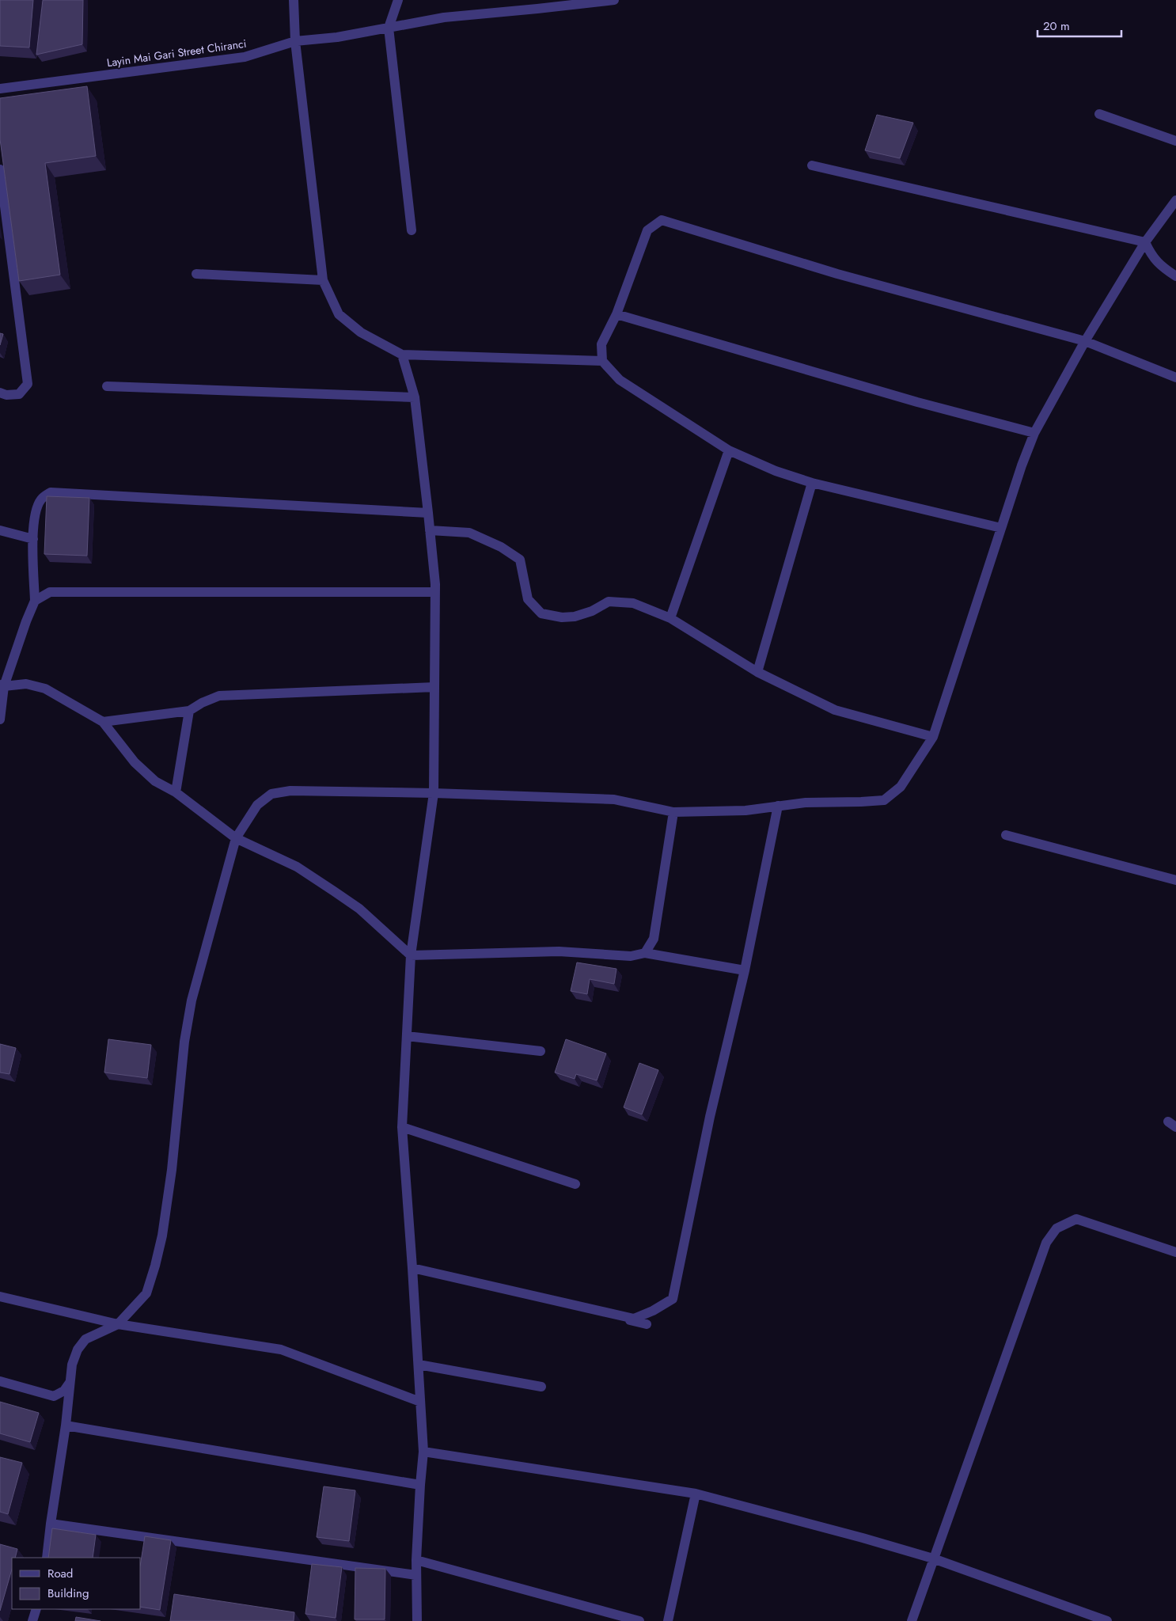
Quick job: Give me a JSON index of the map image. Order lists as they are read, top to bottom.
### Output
{
  "streets": {
    "street": ["Layin Mai Gari Street Chiranci"]
  },
  "legend": ["Road", "Building"],
  "scale_bar": "20 m"
}
